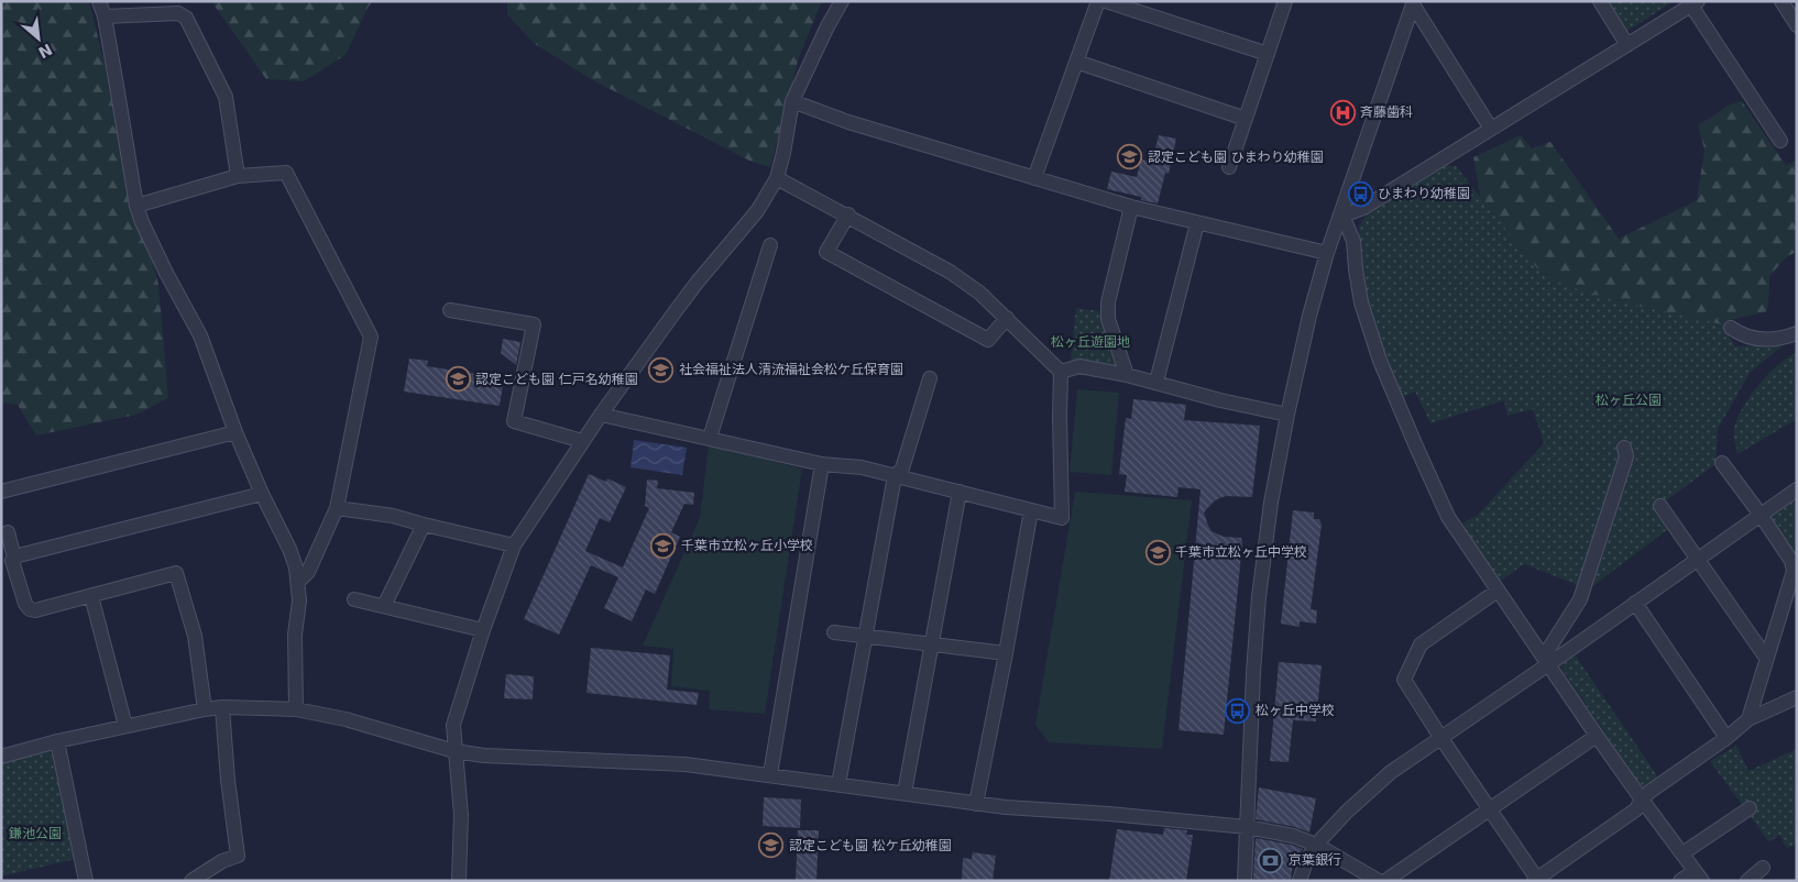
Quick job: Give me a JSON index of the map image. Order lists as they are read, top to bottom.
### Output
{
  "parks": ["松ヶ丘遊園地", "松ヶ丘公園", "鎌池公園"],
  "places": {
    "hospital": ["斉藤歯科"],
    "school or university": [
      "認定こども園 ひまわり幼稚園",
      "社会福祉法人清流福祉会松ケ丘保育園",
      "認定こども園 仁戸名幼稚園",
      "千葉市立松ヶ丘小学校",
      "千葉市立松ヶ丘中学校",
      "認定こども園 松ケ丘幼稚園"
    ],
    "bus stop": ["ひまわり幼稚園", "松ヶ丘中学校"],
    "bank": ["京葉銀行"]
  },
  "north": "bottom right"
}
